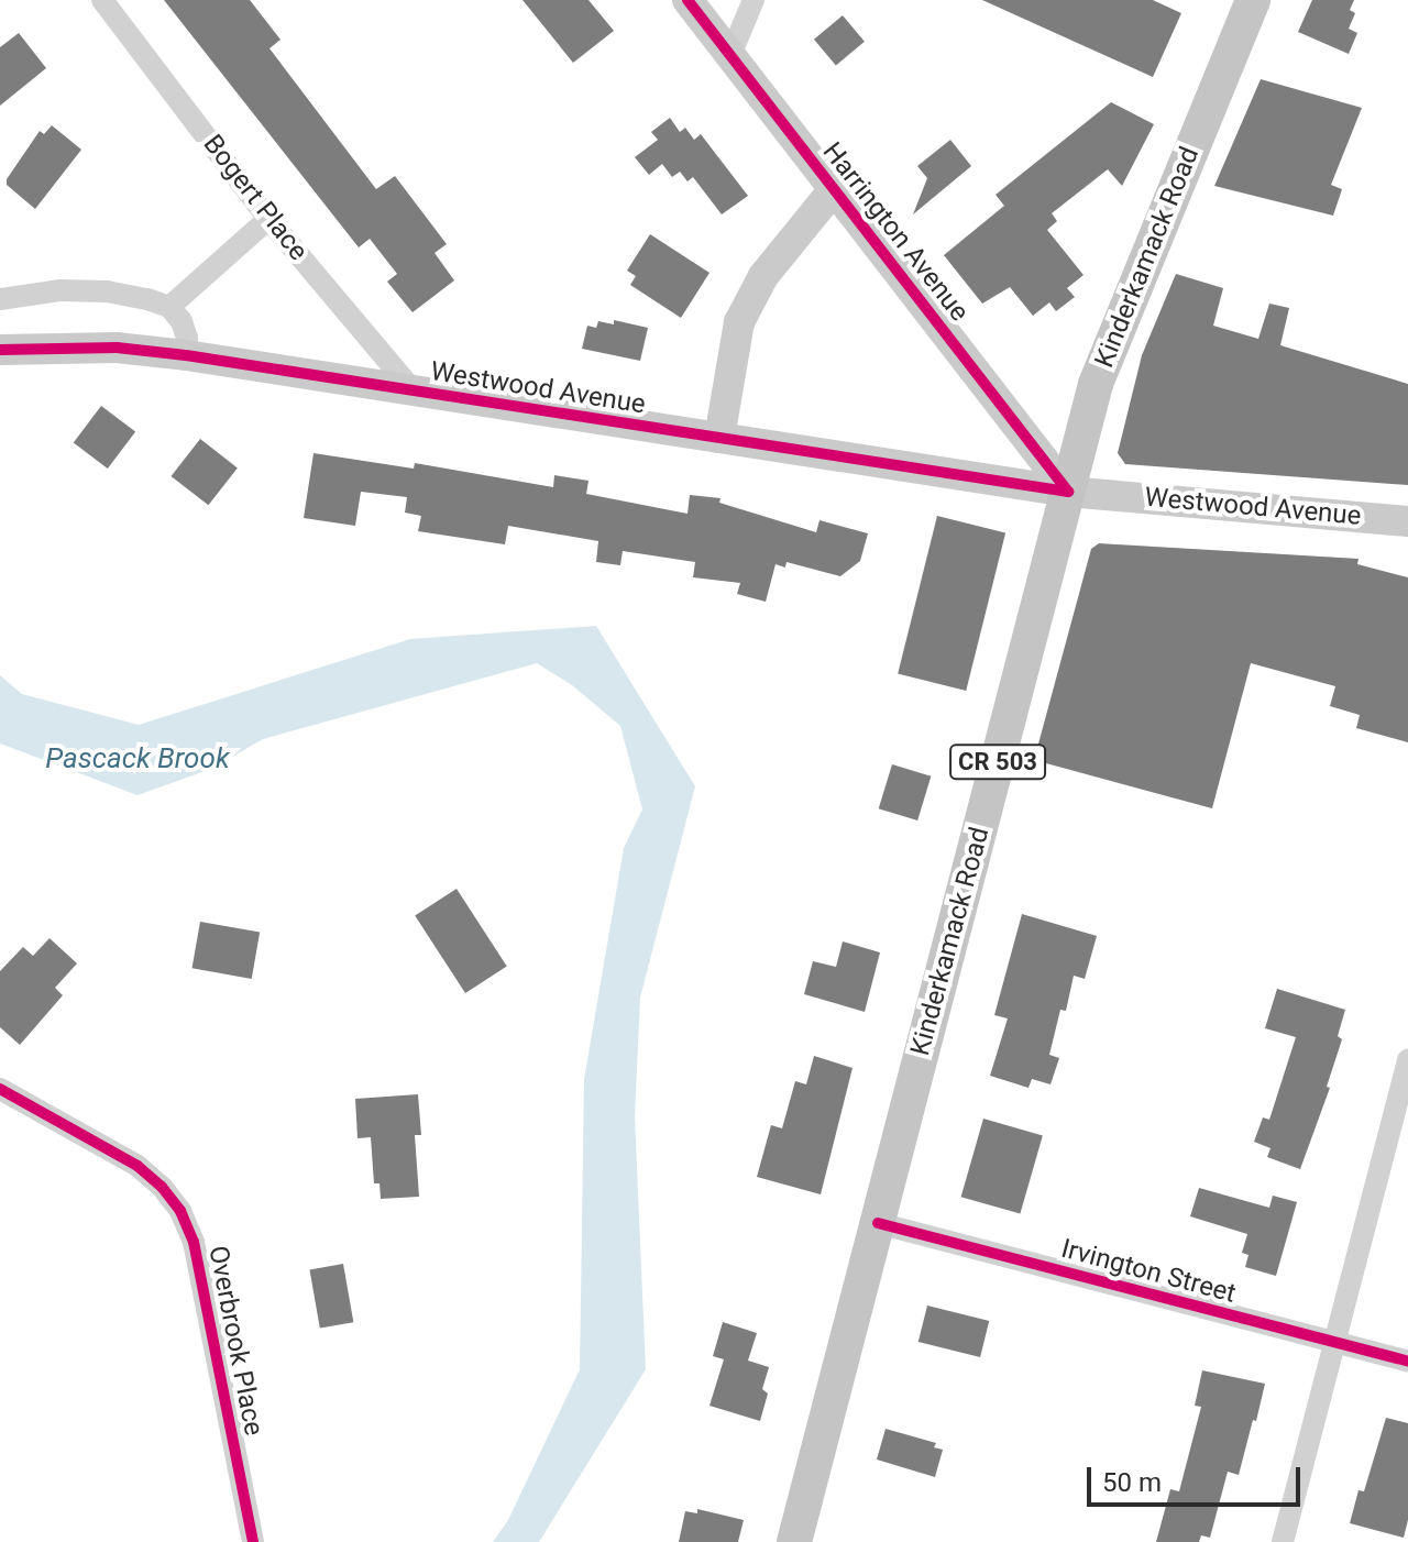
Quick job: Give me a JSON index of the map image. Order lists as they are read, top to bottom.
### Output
{
  "streets": {
    "main road": ["Kinderkamack Road", "CR 503"],
    "street": [
      "Bogert Place",
      "Harrington Avenue",
      "Westwood Avenue",
      "Irvington Street",
      "Overbrook Place"
    ]
  },
  "crossings": [
    ["Bogert Place", "Westwood Avenue"],
    ["Harrington Avenue", "Kinderkamack Road"],
    ["Harrington Avenue", "Westwood Avenue"],
    ["Kinderkamack Road", "Westwood Avenue"],
    ["Kinderkamack Road", "Irvington Street"]
  ],
  "water": ["Pascack Brook"],
  "scale_bar": "50 m"
}
